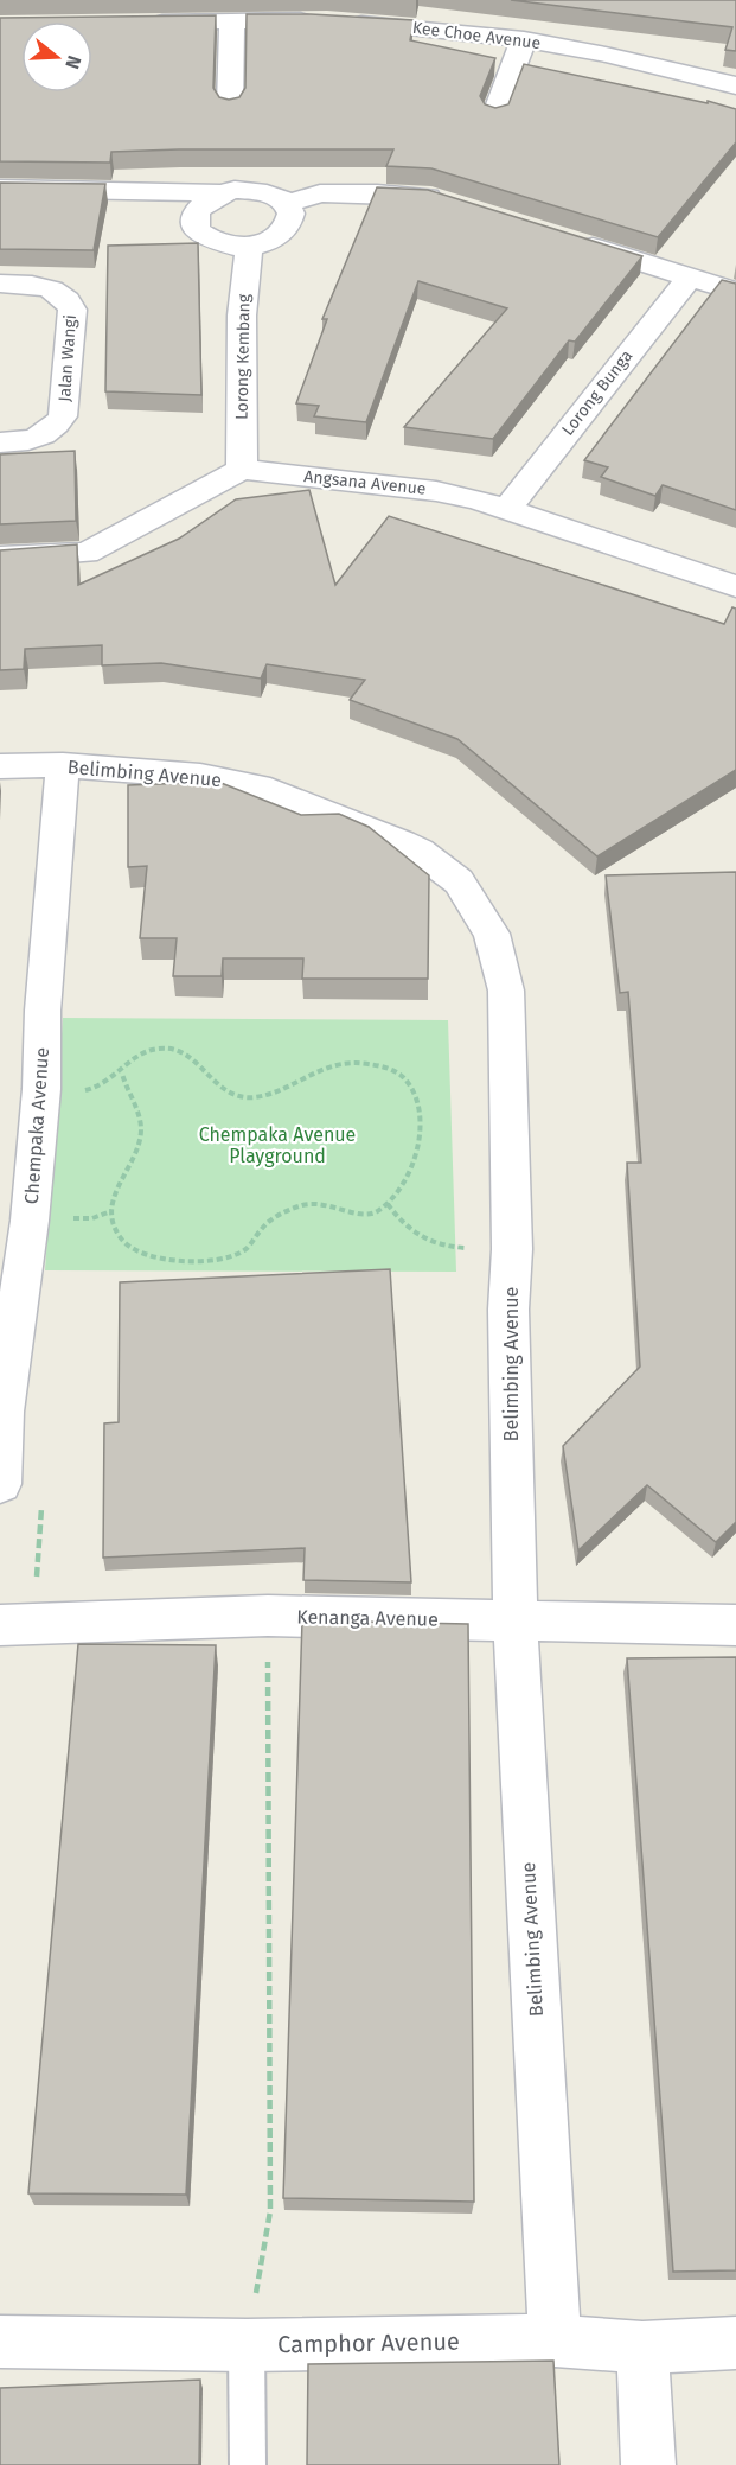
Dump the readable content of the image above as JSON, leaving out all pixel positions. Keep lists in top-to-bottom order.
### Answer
{
  "streets": {
    "street": [
      "Kee Choe Avenue",
      "Lorong Kembang",
      "Jalan Wangi",
      "Lorong Bunga",
      "Angsana Avenue",
      "Belimbing Avenue",
      "Chempaka Avenue",
      "Kenanga Avenue",
      "Camphor Avenue"
    ]
  },
  "crossings": [
    ["Lorong Kembang", "Angsana Avenue"],
    ["Lorong Bunga", "Angsana Avenue"],
    ["Belimbing Avenue", "Chempaka Avenue"],
    ["Belimbing Avenue", "Kenanga Avenue"],
    ["Belimbing Avenue", "Camphor Avenue"]
  ],
  "parks": ["Chempaka Avenue Playground"],
  "north": "right"
}
